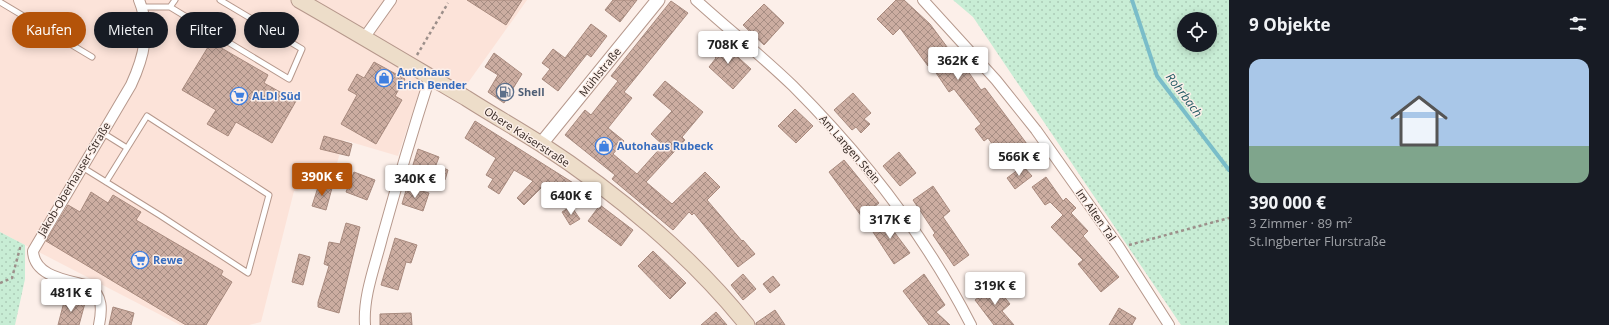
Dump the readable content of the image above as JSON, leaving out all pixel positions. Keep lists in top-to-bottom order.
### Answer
{
  "streets": {
    "main road": ["Obere Kaiserstraße"],
    "street": [
      "Mühlstraße",
      "Am Langen Stein",
      "Jakob-Oberhauser-Straße",
      "Im Alten Tal"
    ]
  },
  "crossings": [
    ["Mühlstraße", "Obere Kaiserstraße"]
  ],
  "water": ["Rohrbach"],
  "places": {
    "shop": ["Autohaus Erich Bender", "Autohaus Rubeck"],
    "fuel station": ["Shell"],
    "supermarket": ["ALDI Süd", "Rewe"]
  },
  "page": {
    "heading": "9 Objekte",
    "chip": [
      "Kaufen",
      "Mieten",
      "Filter",
      "Neu"
    ],
    "price": [
      "708K €",
      "362K €",
      "566K €",
      "390K €",
      "340K €",
      "640K €",
      "317K €",
      "319K €",
      "481K €"
    ],
    "list": [
      {
        "name": "390 000 €",
        "note": "3 Zimmer · 89 m² · St.Ingberter Flurstraße"
      }
    ]
  }
}
